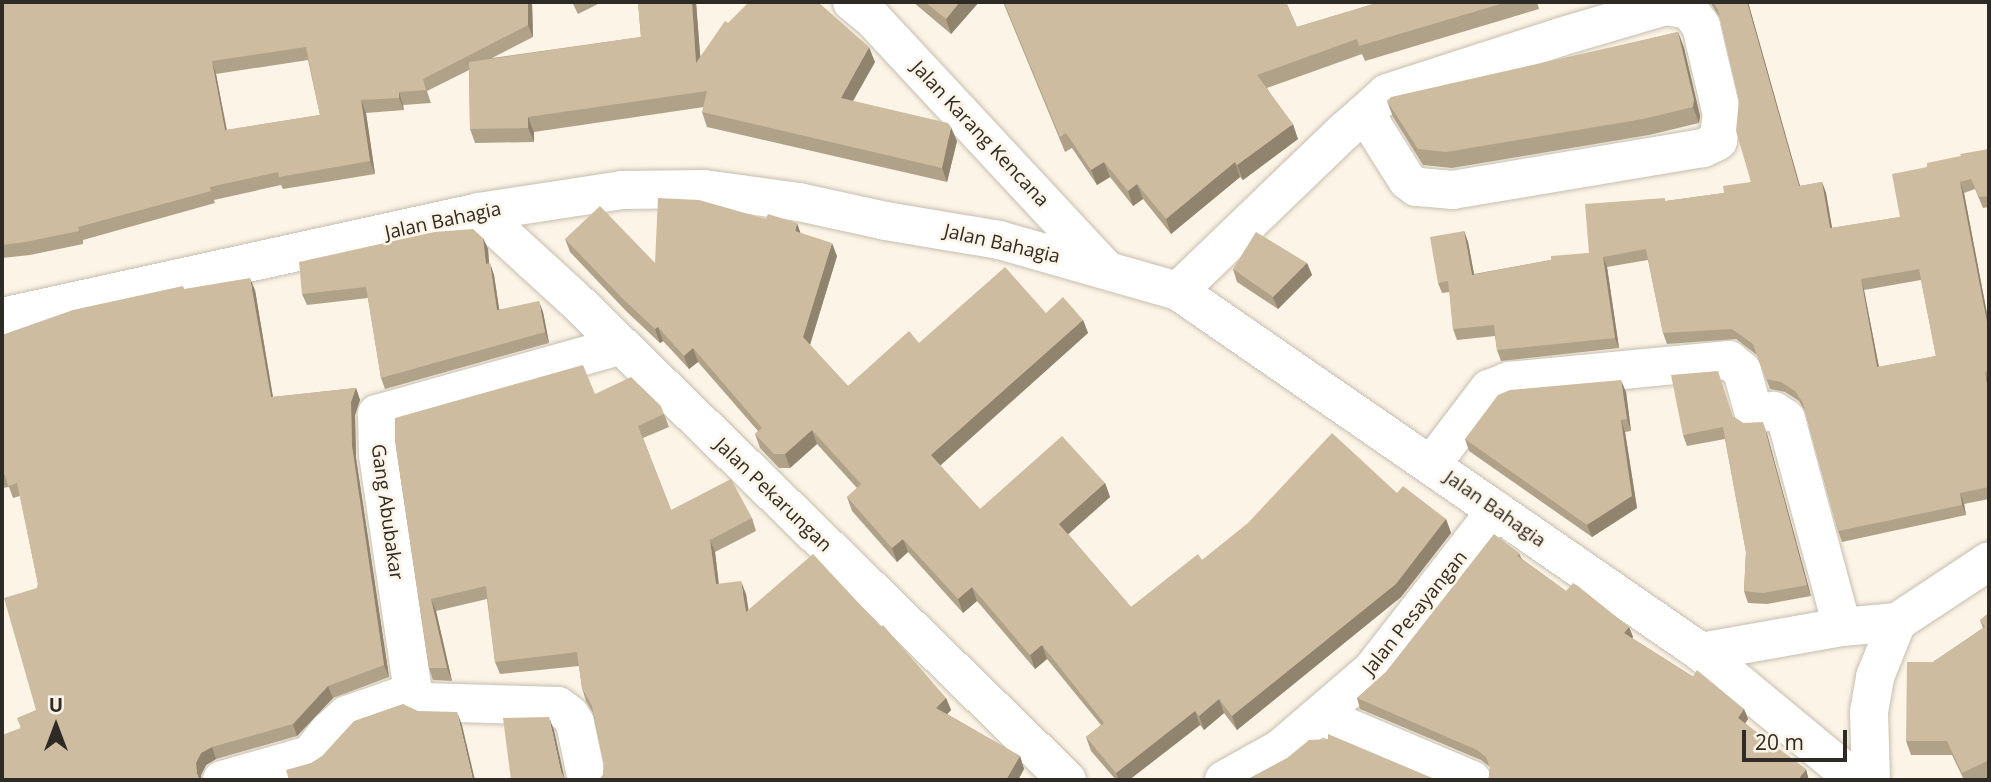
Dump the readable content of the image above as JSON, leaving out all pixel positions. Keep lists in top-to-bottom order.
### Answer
{
  "streets": {
    "street": [
      "Jalan Karang Kencana",
      "Jalan Bahagia",
      "Jalan Pekarungan",
      "Gang Abubakar",
      "Jalan Pesayangan"
    ]
  },
  "crossings": [
    ["Jalan Karang Kencana", "Jalan Bahagia"],
    ["Jalan Bahagia", "Jalan Pekarungan"],
    ["Jalan Bahagia", "Jalan Pesayangan"],
    ["Jalan Pekarungan", "Gang Abubakar"]
  ],
  "scale_bar": "20 m",
  "north": "top"
}
